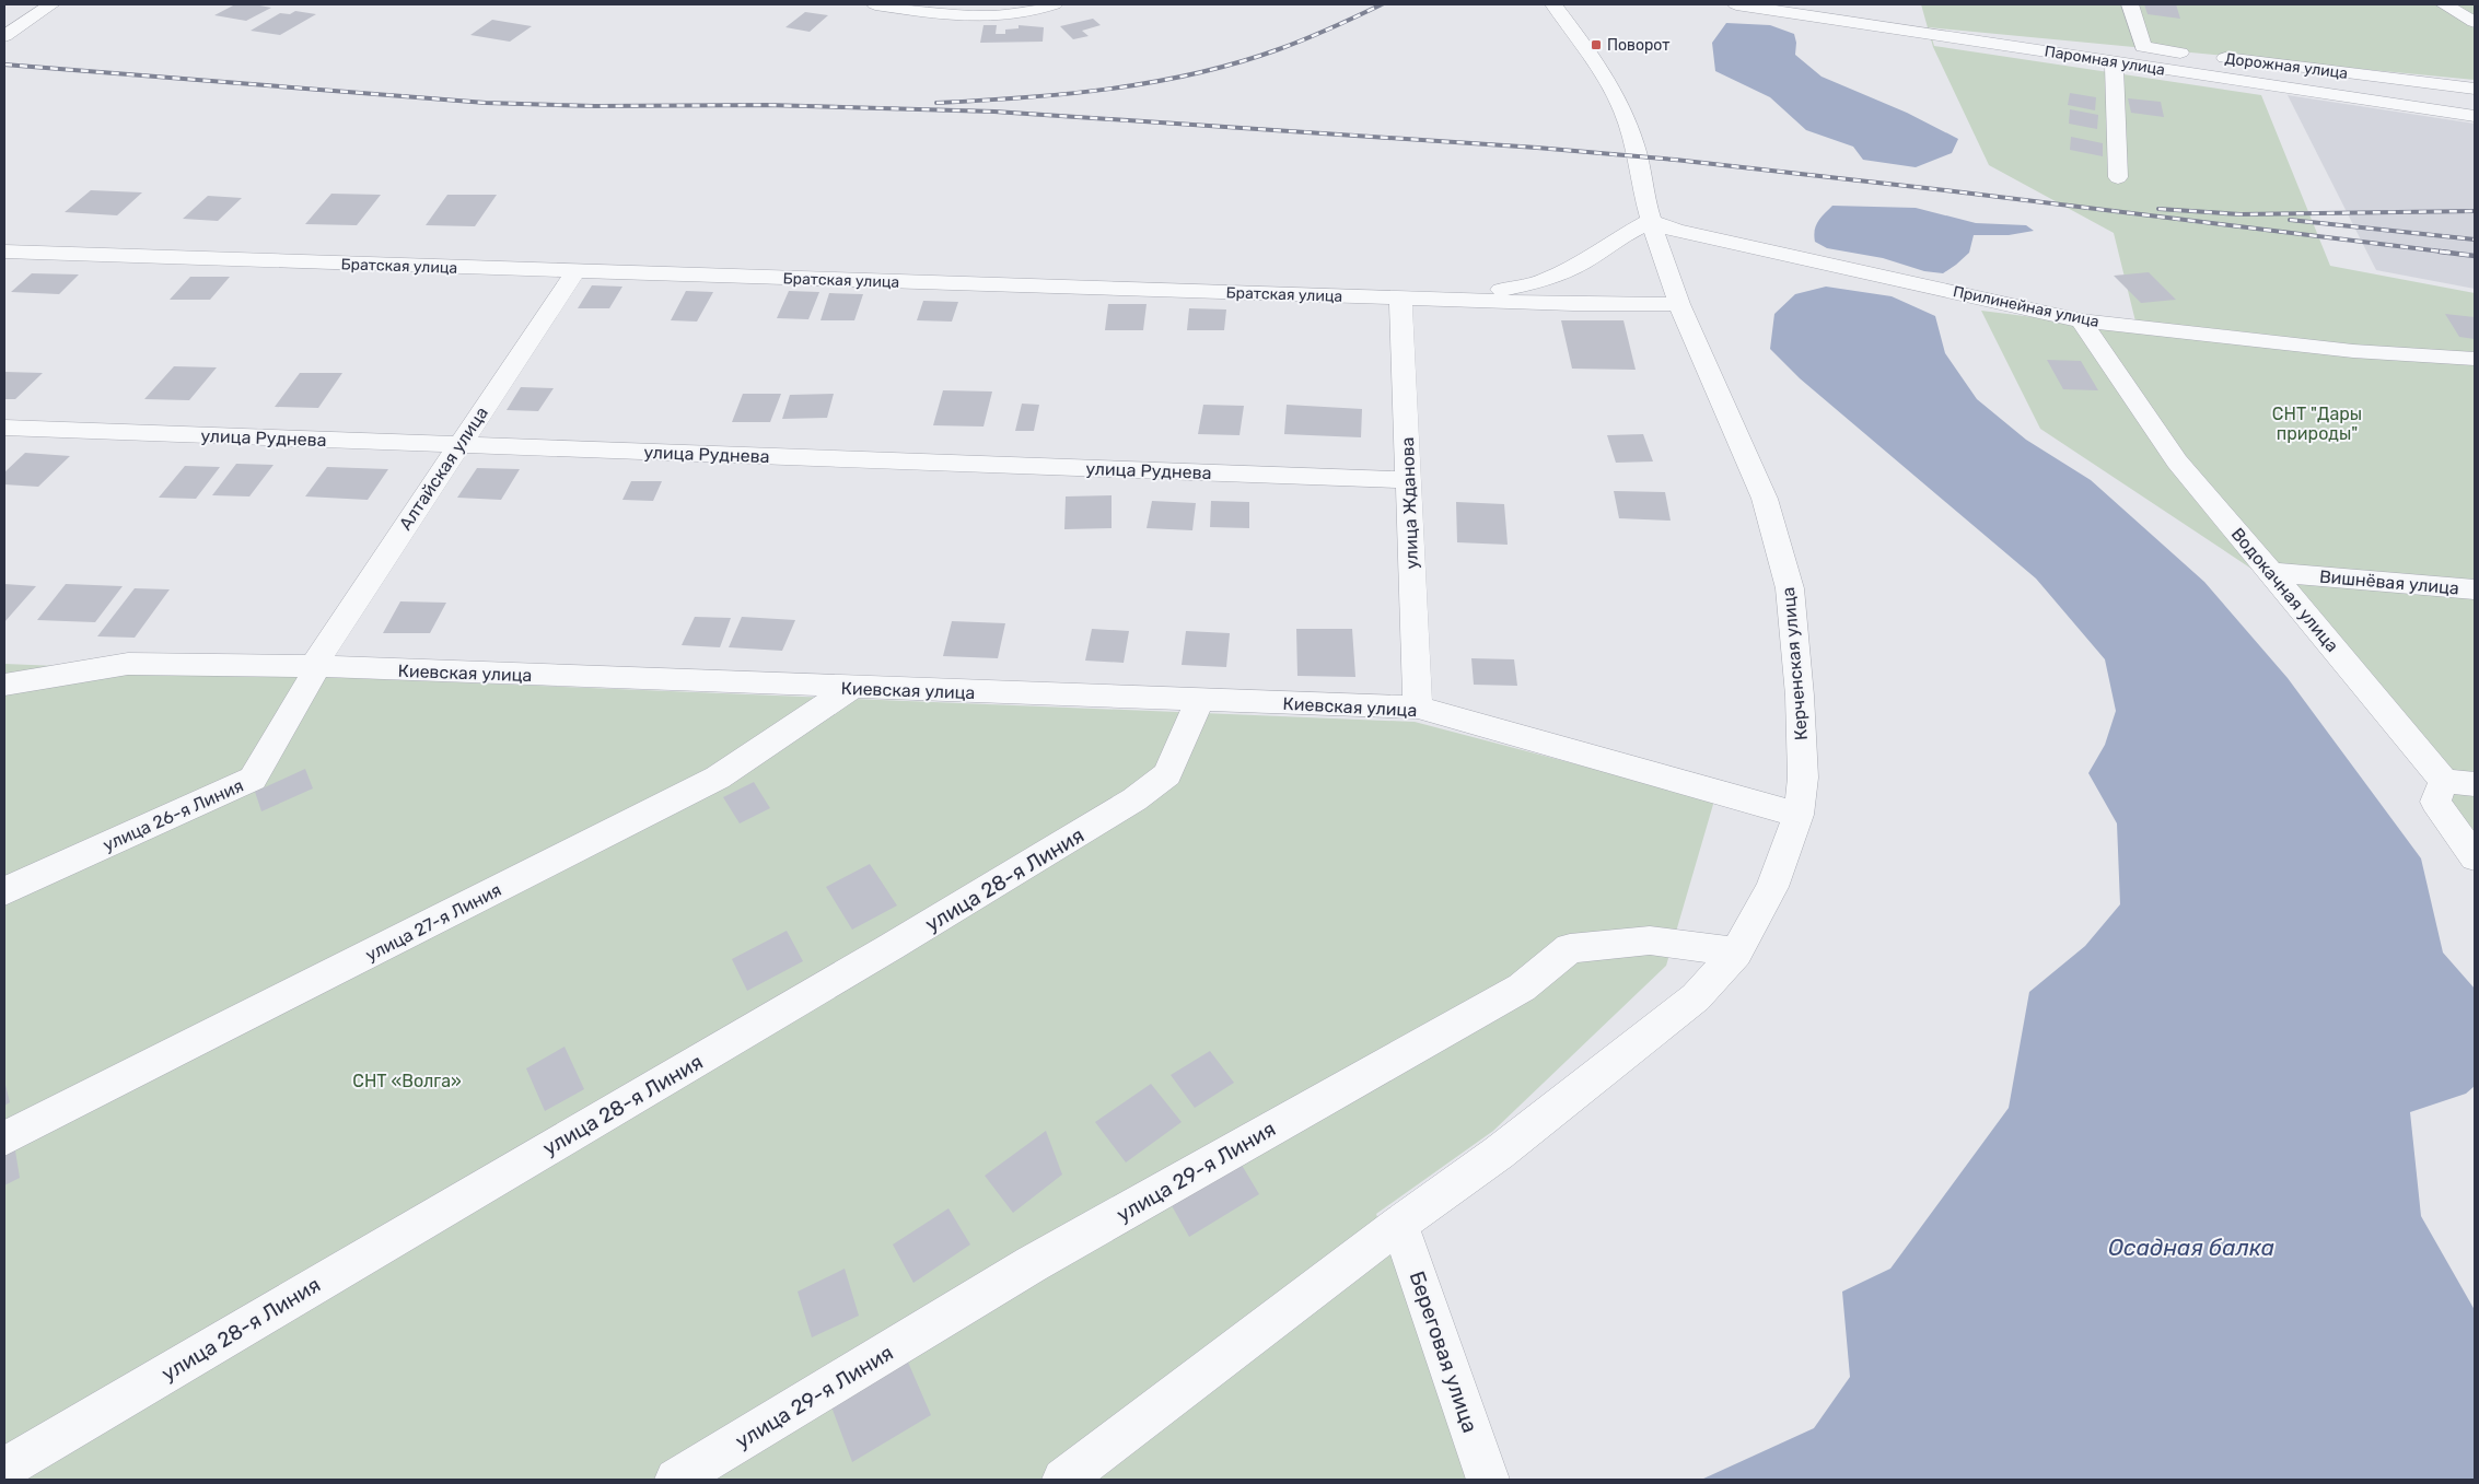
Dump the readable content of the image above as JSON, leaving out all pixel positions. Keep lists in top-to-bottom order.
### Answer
{
  "streets": {
    "street": [
      "Паромная улица",
      "Дорожная улица",
      "Братская улица",
      "Прилинейная улица",
      "улица Руднева",
      "Алтайская улица",
      "улица Жданова",
      "Вишнёвая улица",
      "Водокачная улица",
      "Керченская улица",
      "Киевская улица",
      "улица 26-я Линия",
      "улица 28-я Линия",
      "улица 27-я Линия",
      "улица 29-я Линия",
      "Береговая улица"
    ]
  },
  "crossings": [
    ["Братская улица", "Алтайская улица"],
    ["Братская улица", "улица Жданова"],
    ["Братская улица", "Керченская улица"],
    ["Прилинейная улица", "Водокачная улица"],
    ["Прилинейная улица", "Керченская улица"],
    ["улица Руднева", "Алтайская улица"],
    ["улица Руднева", "улица Жданова"],
    ["Алтайская улица", "Киевская улица"],
    ["Алтайская улица", "улица 26-я Линия"],
    ["улица Жданова", "Киевская улица"],
    ["Вишнёвая улица", "Водокачная улица"],
    ["Керченская улица", "Киевская улица"],
    ["Керченская улица", "улица 29-я Линия"],
    ["Керченская улица", "Береговая улица"],
    ["Киевская улица", "улица 26-я Линия"],
    ["Киевская улица", "улица 28-я Линия"],
    ["Киевская улица", "улица 27-я Линия"]
  ],
  "water": ["Осадная балка"],
  "parks": ["СНТ \"Дары природы\"", "СНТ «Волга»"],
  "places": {
    "transit": ["Поворот"]
  }
}
